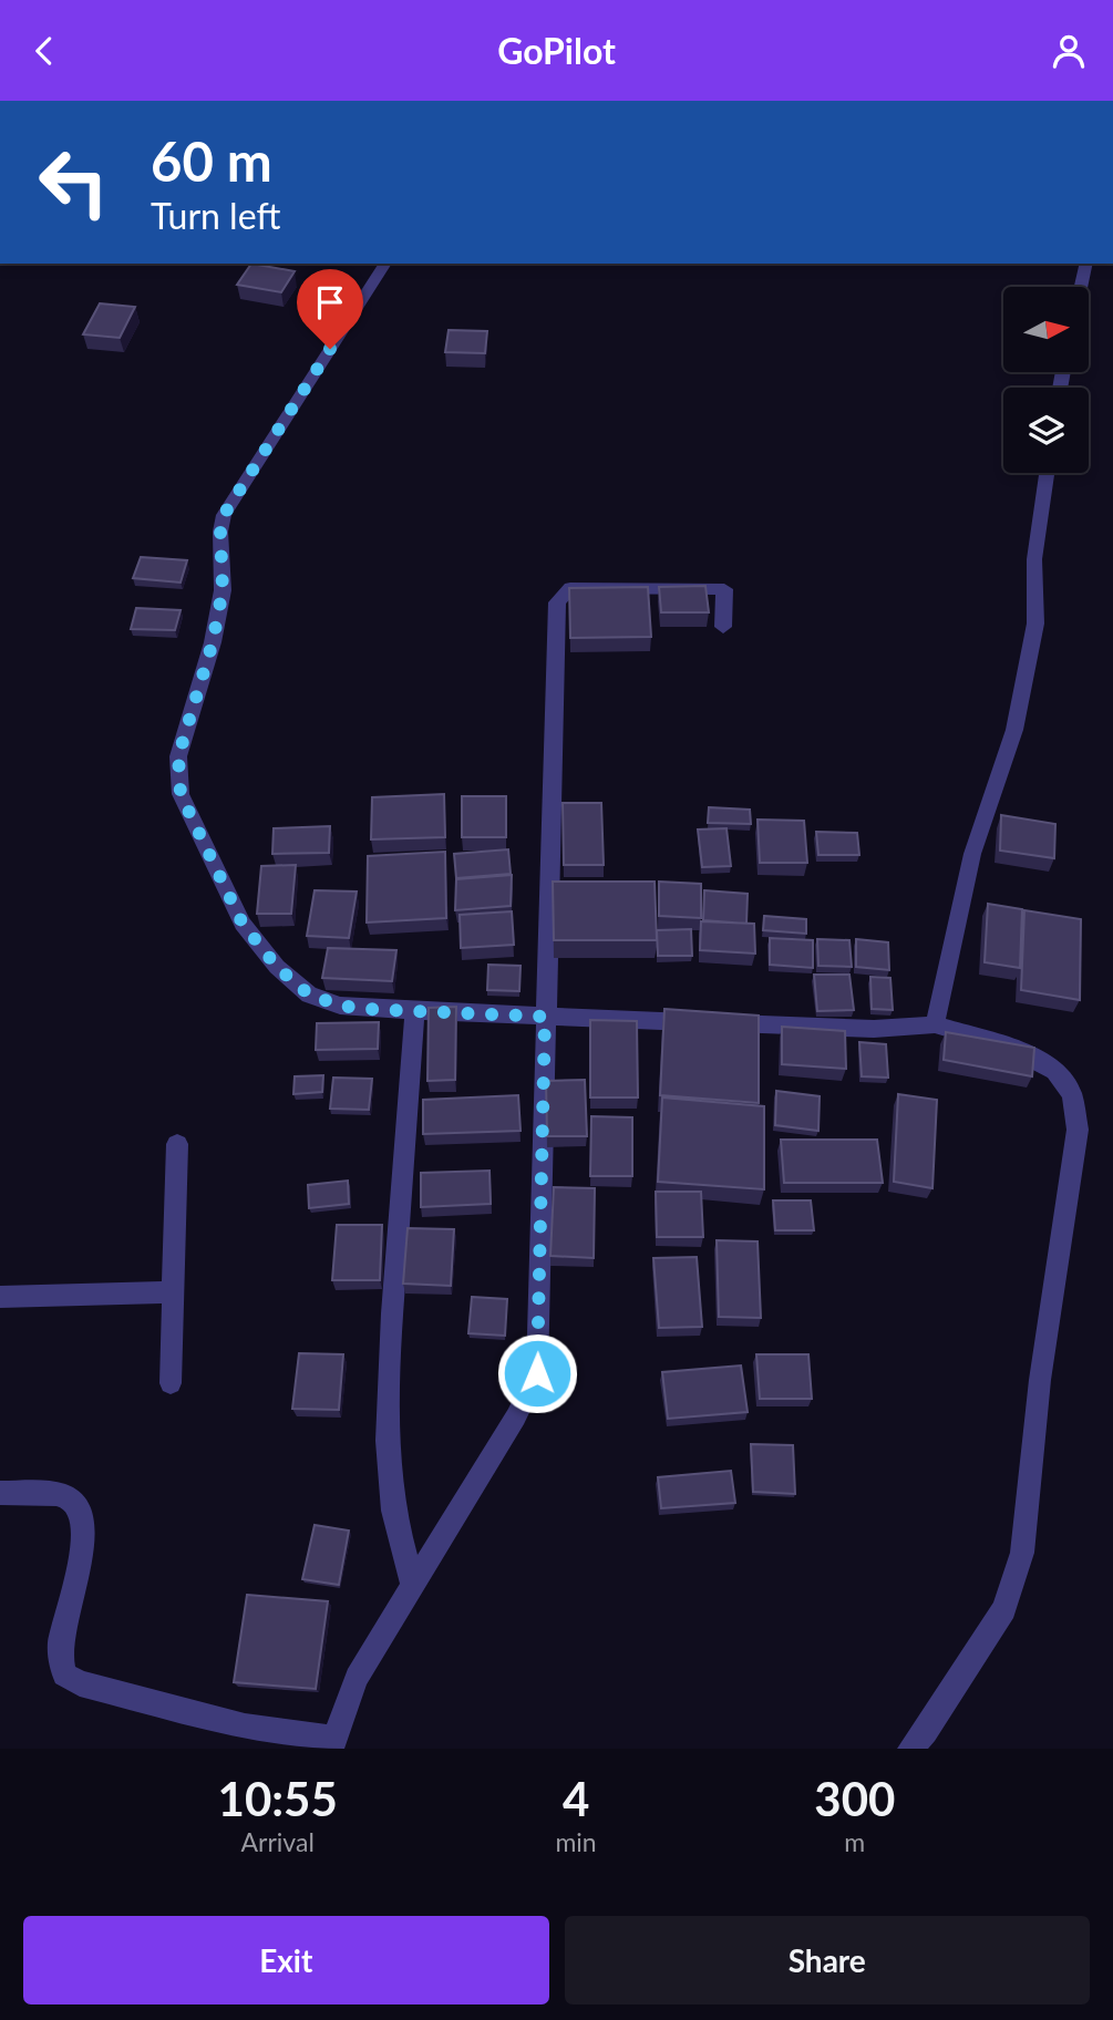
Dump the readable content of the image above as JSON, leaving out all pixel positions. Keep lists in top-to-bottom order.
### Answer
{
  "north": "right",
  "page": {
    "header": "GoPilot",
    "turn": ["60 m", "Turn left"],
    "eta": [
      "10:55",
      "Arrival",
      "4",
      "min",
      "300",
      "m"
    ],
    "buttons": ["Exit", "Share"]
  }
}
